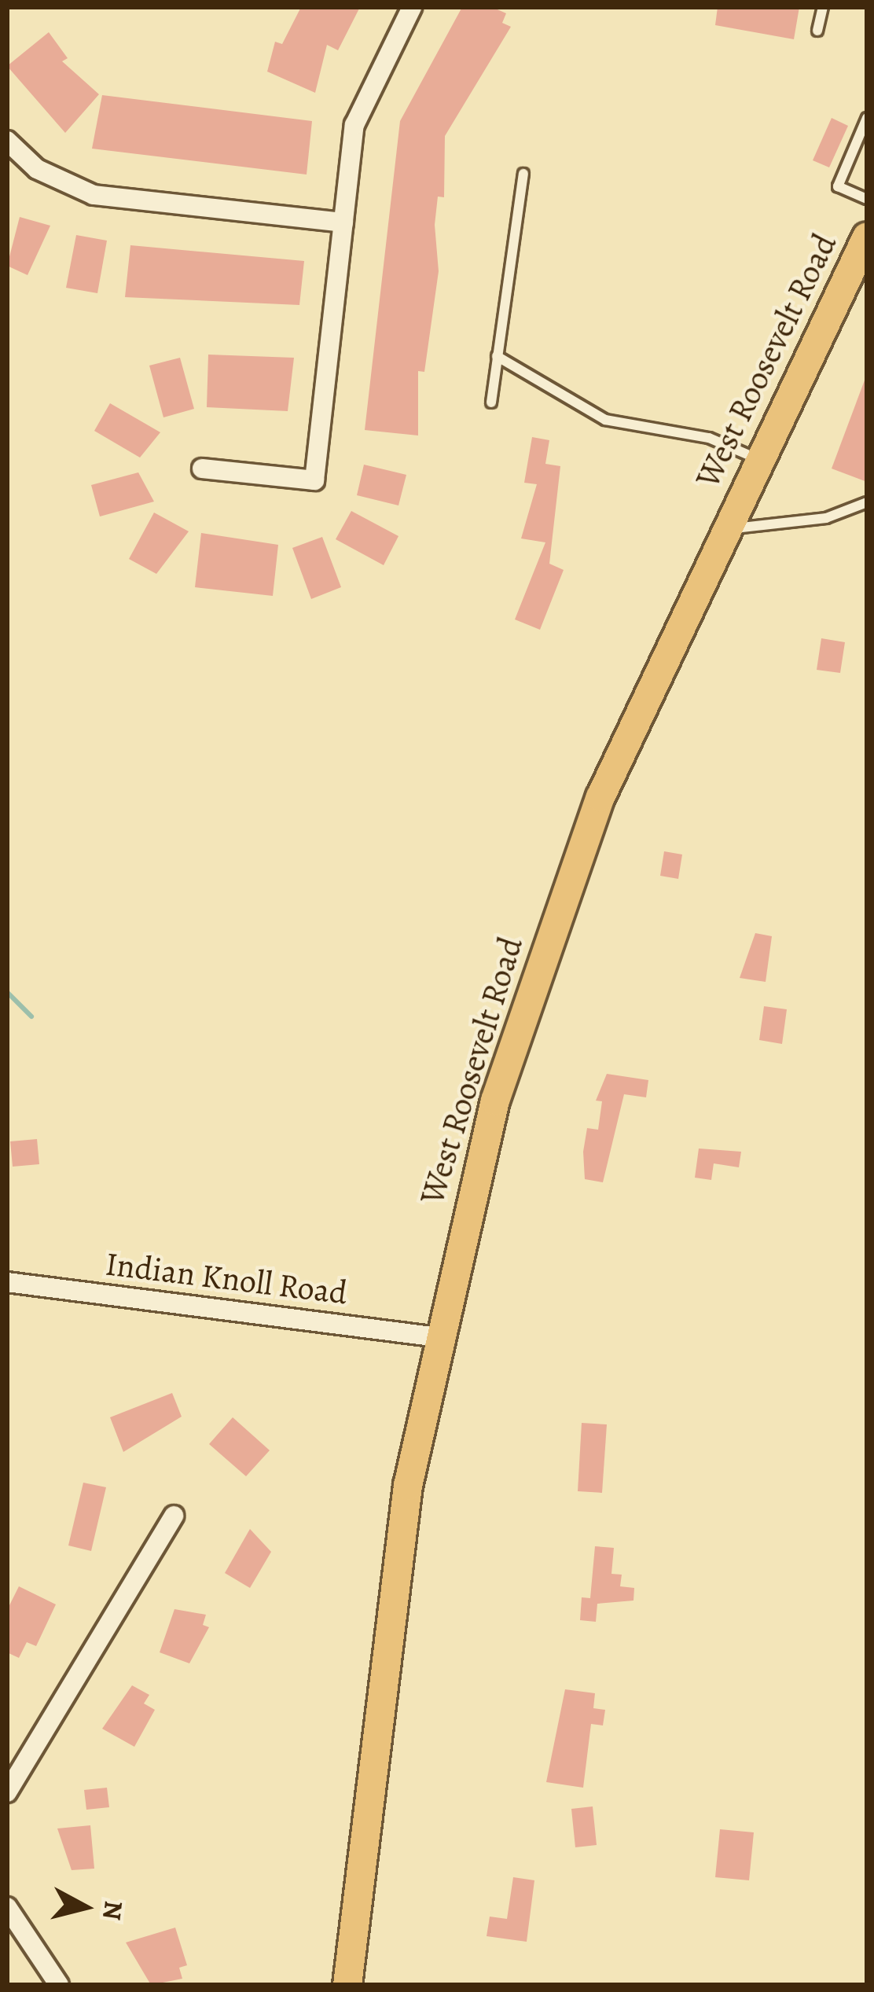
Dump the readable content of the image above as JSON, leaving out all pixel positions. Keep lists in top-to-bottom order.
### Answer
{
  "streets": {
    "main road": ["West Roosevelt Road"],
    "street": ["Indian Knoll Road"]
  },
  "crossings": [
    ["West Roosevelt Road", "Indian Knoll Road"]
  ],
  "north": "right"
}
